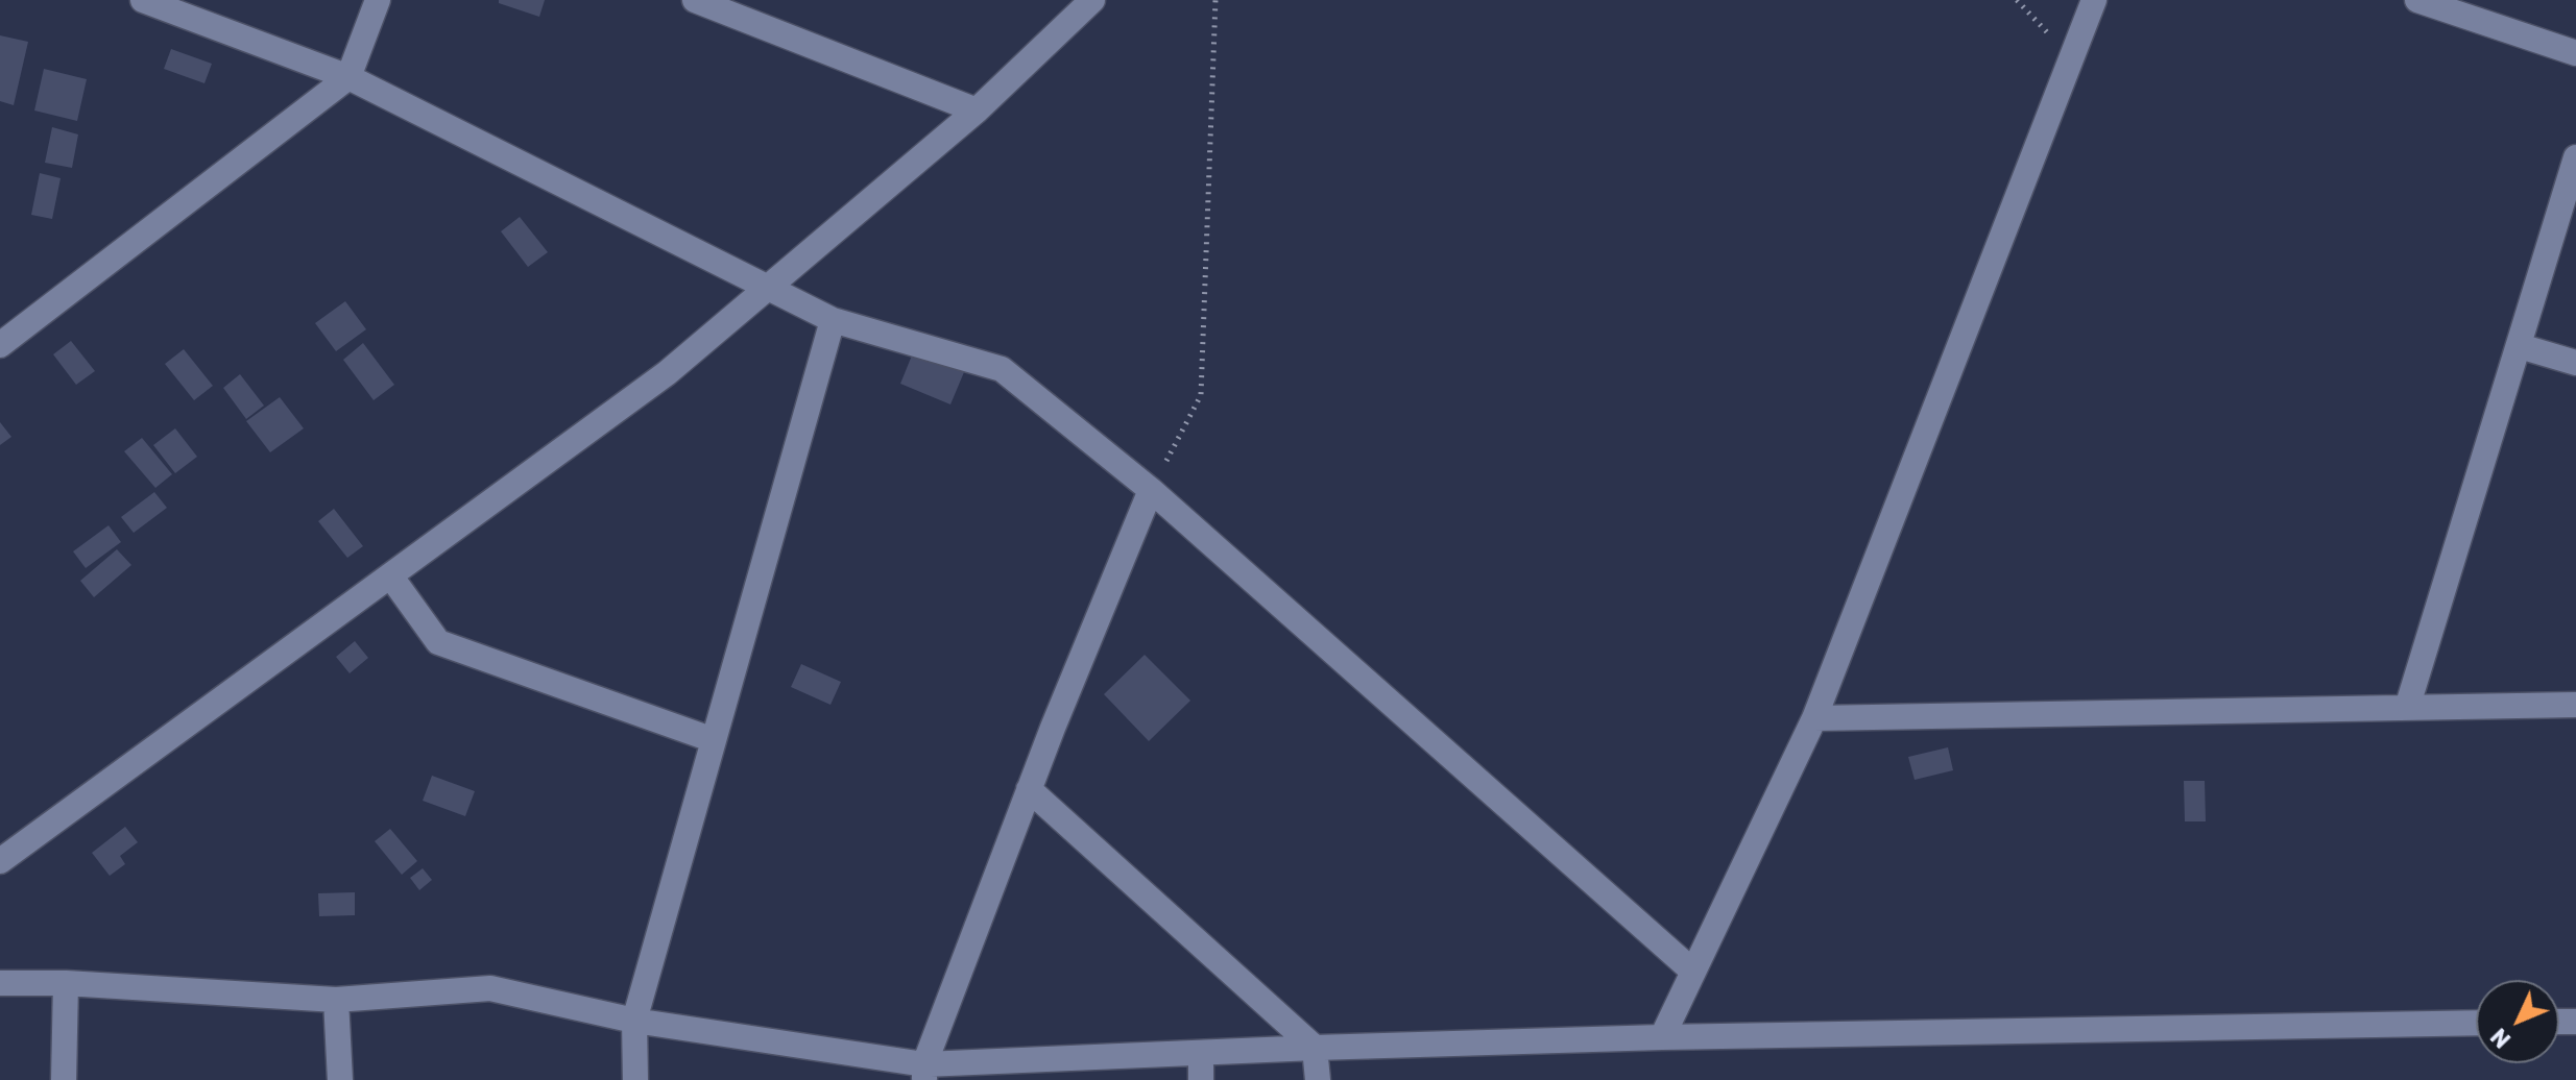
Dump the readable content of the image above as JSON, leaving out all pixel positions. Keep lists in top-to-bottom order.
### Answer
{
  "north": "bottom left"
}
